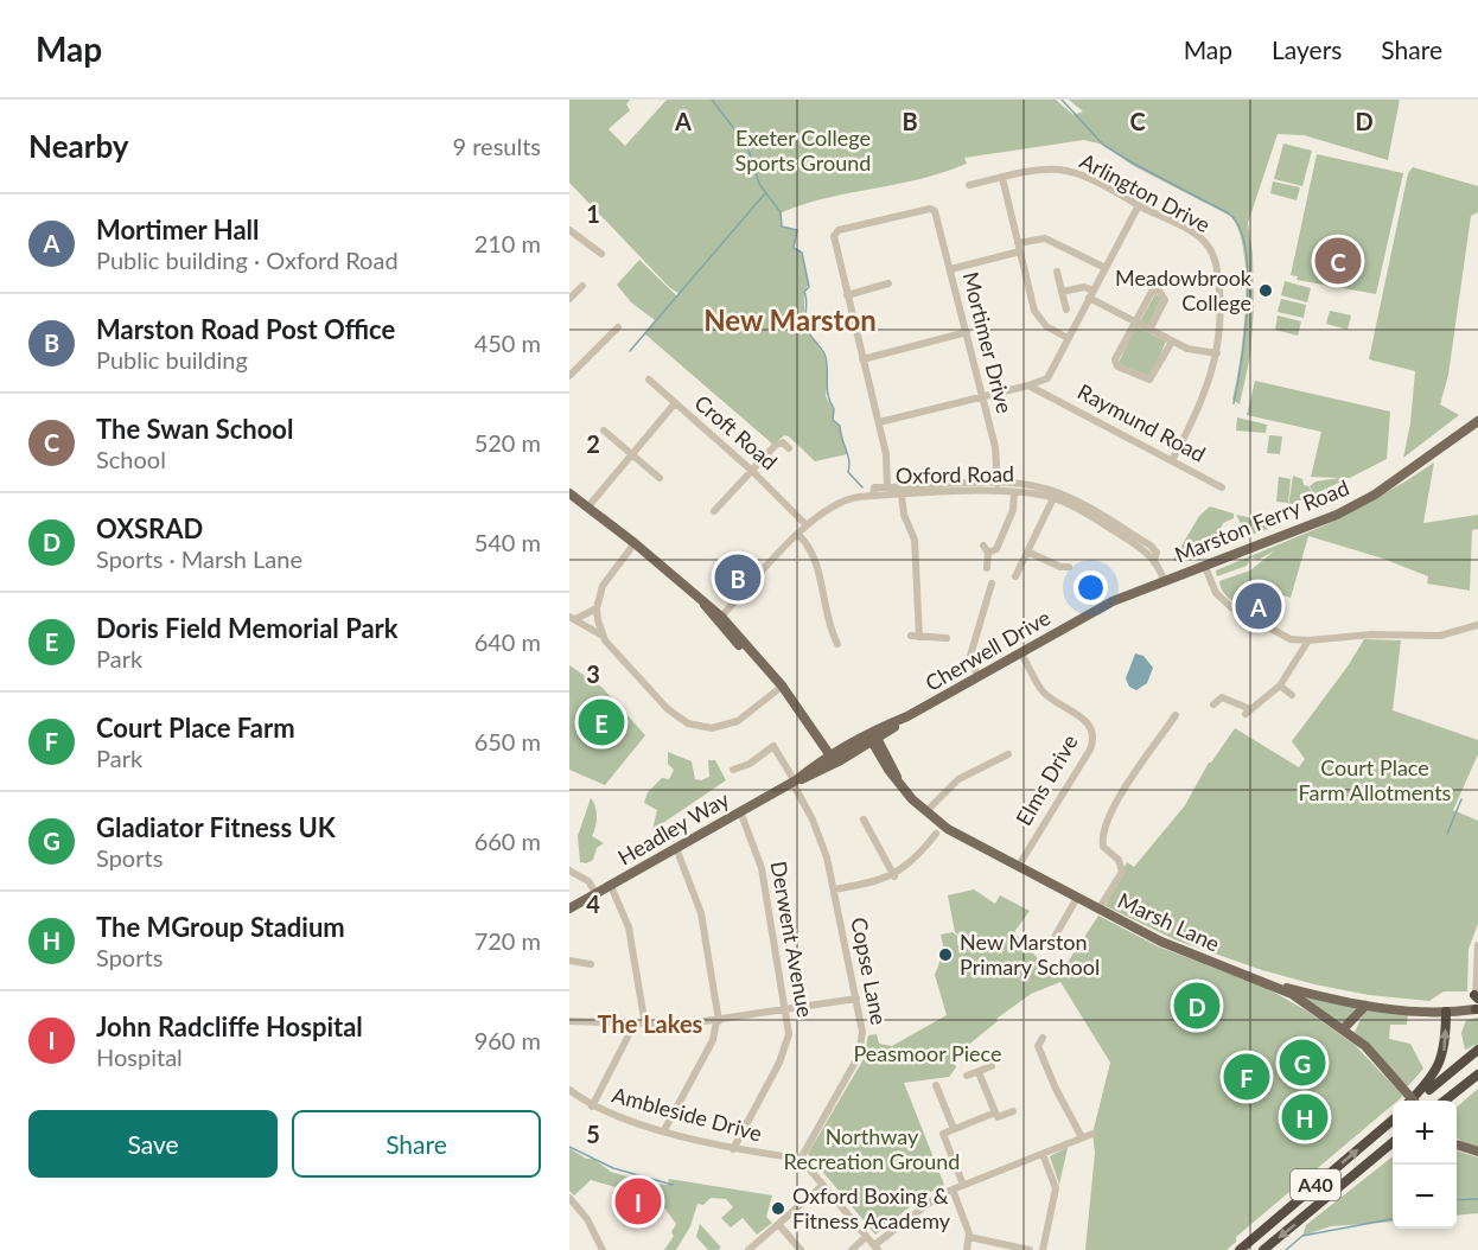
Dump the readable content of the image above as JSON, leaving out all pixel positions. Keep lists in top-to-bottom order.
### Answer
{
  "streets": {
    "highway": ["A40"],
    "main road": [
      "Marston Ferry Road",
      "Cherwell Drive",
      "Headley Way",
      "Marsh Lane"
    ],
    "street": [
      "Arlington Drive",
      "Mortimer Drive",
      "Raymund Road",
      "Croft Road",
      "Oxford Road",
      "Elms Drive",
      "Derwent Avenue",
      "Copse Lane",
      "Ambleside Drive"
    ]
  },
  "crossings": [
    ["Arlington Drive", "Raymund Road"],
    ["Mortimer Drive", "Oxford Road"],
    ["Oxford Road", "Marston Ferry Road"],
    ["Oxford Road", "Cherwell Drive"],
    ["Marston Ferry Road", "Cherwell Drive"],
    ["Cherwell Drive", "Elms Drive"],
    ["Cherwell Drive", "Headley Way"],
    ["Cherwell Drive", "Marsh Lane"],
    ["Elms Drive", "Marsh Lane"],
    ["Headley Way", "Derwent Avenue"],
    ["Headley Way", "Copse Lane"],
    ["Derwent Avenue", "Ambleside Drive"],
    ["Copse Lane", "Ambleside Drive"]
  ],
  "districts": ["New Marston", "The Lakes"],
  "parks": [
    "Exeter College Sports Ground",
    "Court Place Farm Allotments",
    "Peasmoor Piece",
    "Northway Recreation Ground"
  ],
  "places": ["Meadowbrook College", "New Marston Primary School", "Oxford Boxing & Fitness Academy"],
  "page": {
    "header": "Map",
    "nav": ["Map", "Layers", "Share"],
    "heading": ["Nearby", "9 results"],
    "list": [
      {
        "mark": "A",
        "name": "Mortimer Hall",
        "note": "Public building · Oxford Road",
        "value": "210 m"
      },
      {
        "mark": "B",
        "name": "Marston Road Post Office",
        "note": "Public building",
        "value": "450 m"
      },
      {
        "mark": "C",
        "name": "The Swan School",
        "note": "School",
        "value": "520 m"
      },
      {
        "mark": "D",
        "name": "OXSRAD",
        "note": "Sports · Marsh Lane",
        "value": "540 m"
      },
      {
        "mark": "E",
        "name": "Doris Field Memorial Park",
        "note": "Park",
        "value": "640 m"
      },
      {
        "mark": "F",
        "name": "Court Place Farm",
        "note": "Park",
        "value": "650 m"
      },
      {
        "mark": "G",
        "name": "Gladiator Fitness UK",
        "note": "Sports",
        "value": "660 m"
      },
      {
        "mark": "H",
        "name": "The MGroup Stadium",
        "note": "Sports",
        "value": "720 m"
      },
      {
        "mark": "I",
        "name": "John Radcliffe Hospital",
        "note": "Hospital",
        "value": "960 m"
      }
    ],
    "pins": [
      "C",
      "B",
      "A",
      "E",
      "D",
      "G",
      "F",
      "H",
      "I"
    ],
    "buttons": ["Save", "Share"],
    "map_buttons": ["+", "−"]
  },
  "grid": {
    "columns": [
      "A",
      "B",
      "C",
      "D"
    ],
    "rows": [
      "1",
      "2",
      "3",
      "4",
      "5"
    ]
  }
}
